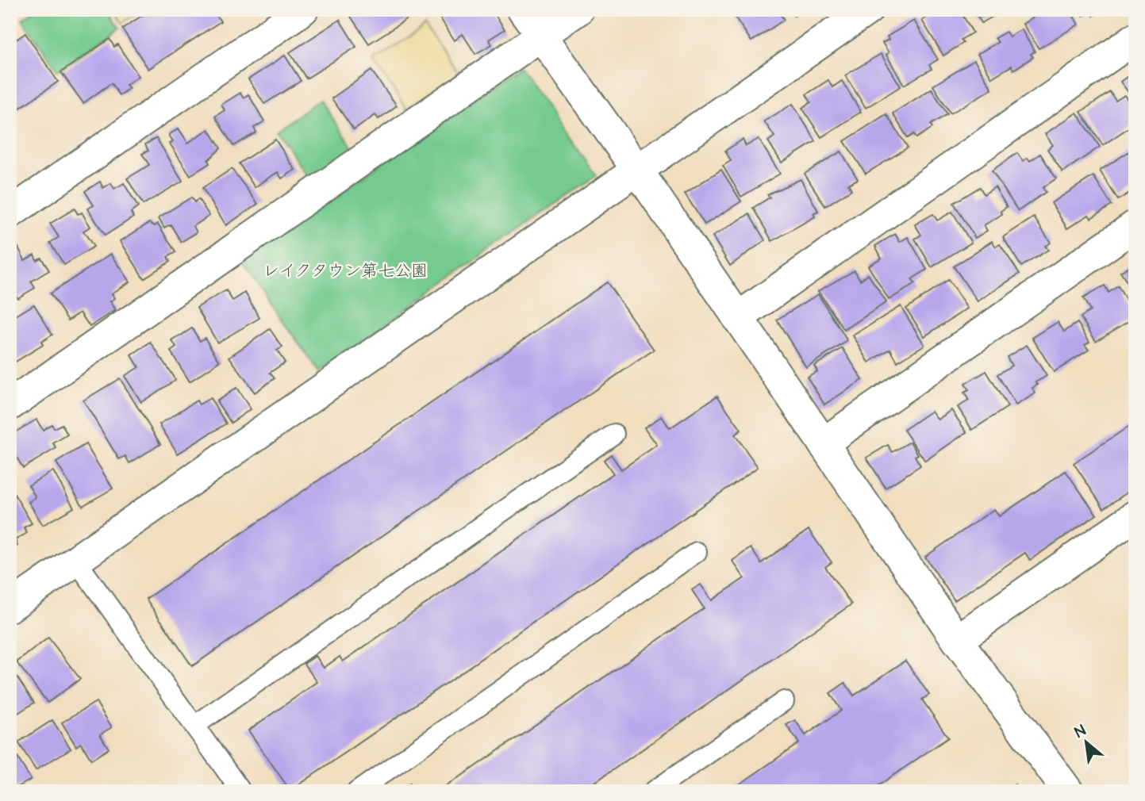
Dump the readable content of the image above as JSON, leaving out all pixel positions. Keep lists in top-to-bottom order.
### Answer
{
  "parks": ["レイクタウン第七公園"],
  "north": "top left"
}
